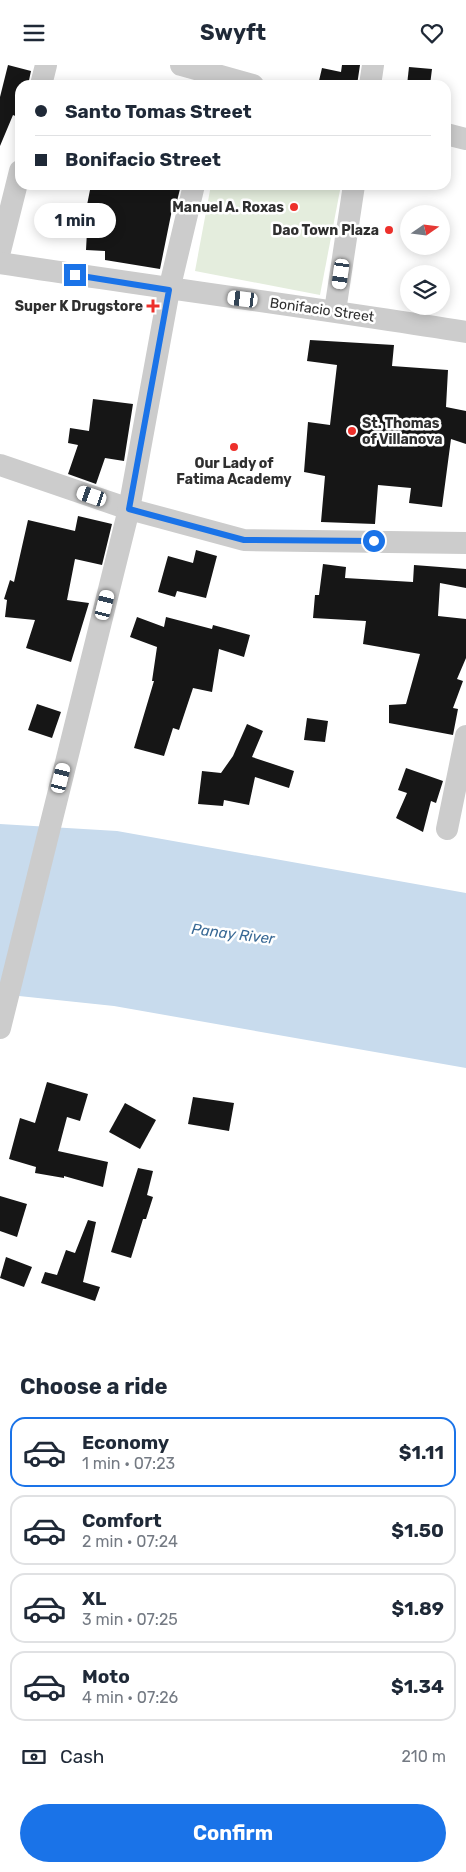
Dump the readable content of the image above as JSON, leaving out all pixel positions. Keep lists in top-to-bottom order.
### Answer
{
  "streets": {
    "street": ["Bonifacio Street"]
  },
  "water": ["Panay River"],
  "places": {
    "other": [
      "Manuel A. Roxas",
      "Dao Town Plaza",
      "St. Thomas of Villanova",
      "Our Lady of Fatima Academy"
    ],
    "health": ["Super K Drugstore"]
  },
  "north": "right",
  "page": {
    "header": "Swyft",
    "banner": ["Santo Tomas Street", "Bonifacio Street"],
    "bubble": "1 min",
    "heading": "Choose a ride",
    "list": [
      {
        "name": "Economy",
        "note": "1 min · 07:23",
        "value": "$1.11"
      },
      {
        "name": "Comfort",
        "note": "2 min · 07:24",
        "value": "$1.50"
      },
      {
        "name": "XL",
        "note": "3 min · 07:25",
        "value": "$1.89"
      },
      {
        "name": "Moto",
        "note": "4 min · 07:26",
        "value": "$1.34"
      }
    ],
    "pay": ["Cash", "210 m"],
    "buttons": "Confirm"
  }
}
